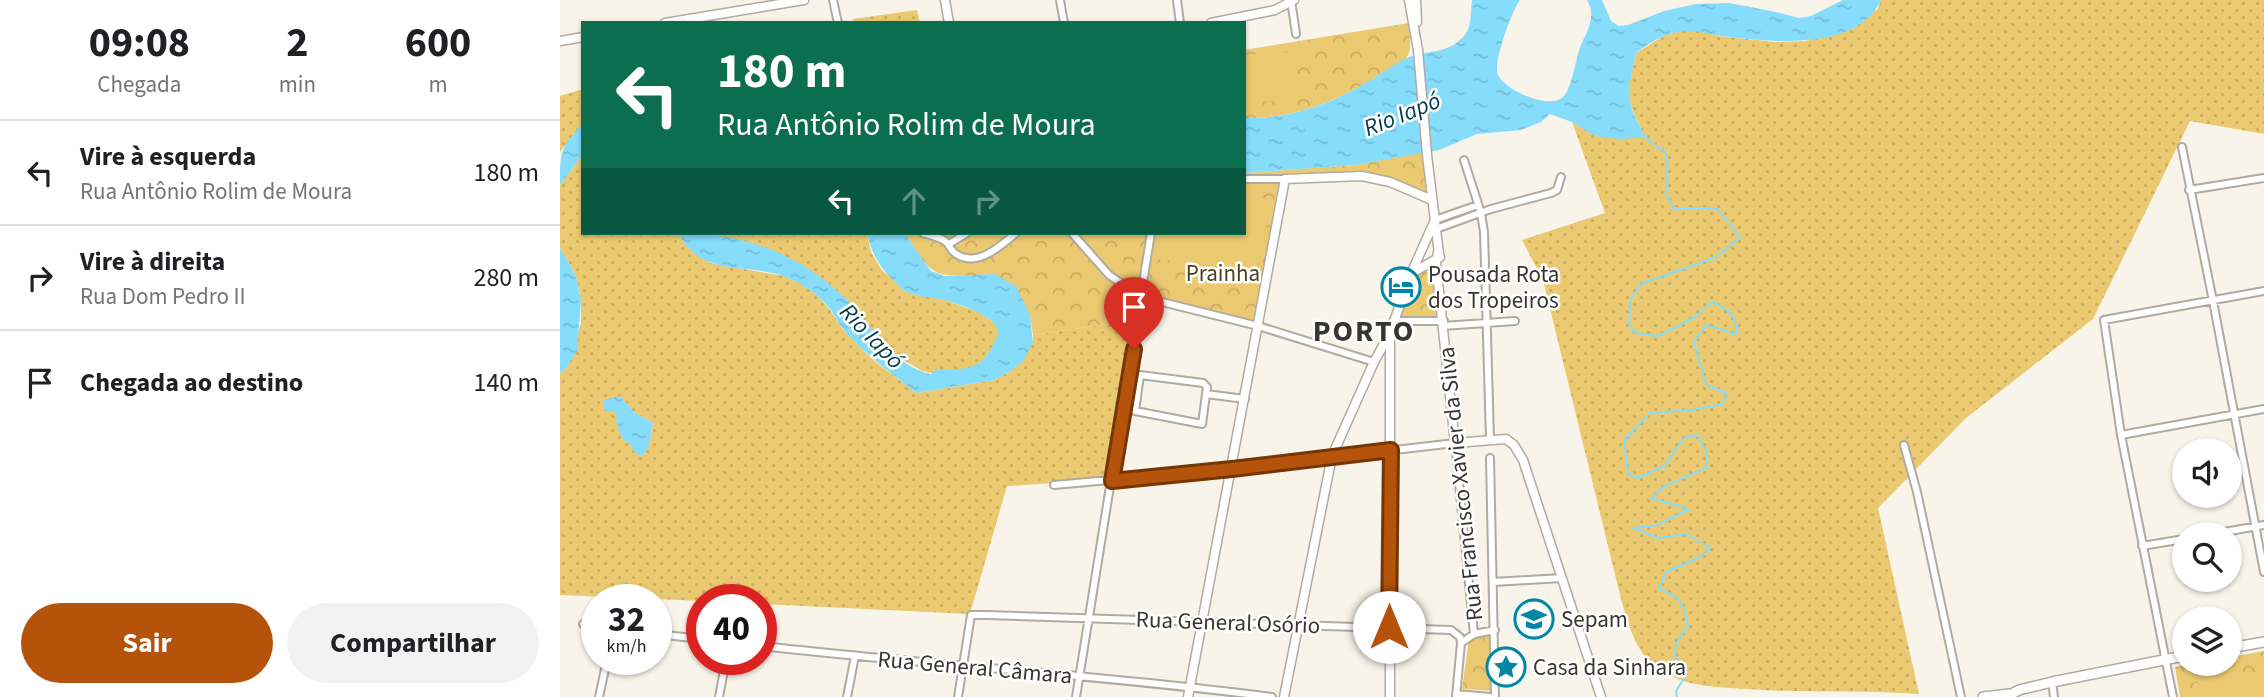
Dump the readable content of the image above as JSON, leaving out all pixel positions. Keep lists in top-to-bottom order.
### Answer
{
  "streets": {
    "street": ["Rua Francisco Xavier da Silva", "Rua General Osório", "Rua General Câmara"]
  },
  "crossings": [
    ["Rua General Osório", "Rua General Câmara"]
  ],
  "districts": ["PORTO"],
  "water": ["Rio Iapó"],
  "parks": ["Prainha"],
  "places": {
    "hotel": ["Pousada Rota dos Tropeiros"],
    "school or university": ["Sepam"],
    "place": ["Casa da Sinhara"]
  },
  "page": {
    "eta": [
      "09:08",
      "Chegada",
      "2",
      "min",
      "600",
      "m"
    ],
    "turn": ["180 m", "Rua Antônio Rolim de Moura"],
    "list": [
      {
        "name": "Vire à esquerda",
        "note": "Rua Antônio Rolim de Moura",
        "value": "180 m"
      },
      {
        "name": "Vire à direita",
        "note": "Rua Dom Pedro II",
        "value": "280 m"
      },
      {
        "name": "Chegada ao destino",
        "value": "140 m"
      }
    ],
    "speed": "32 km/h",
    "limit": "40",
    "buttons": ["Sair", "Compartilhar"]
  }
}
